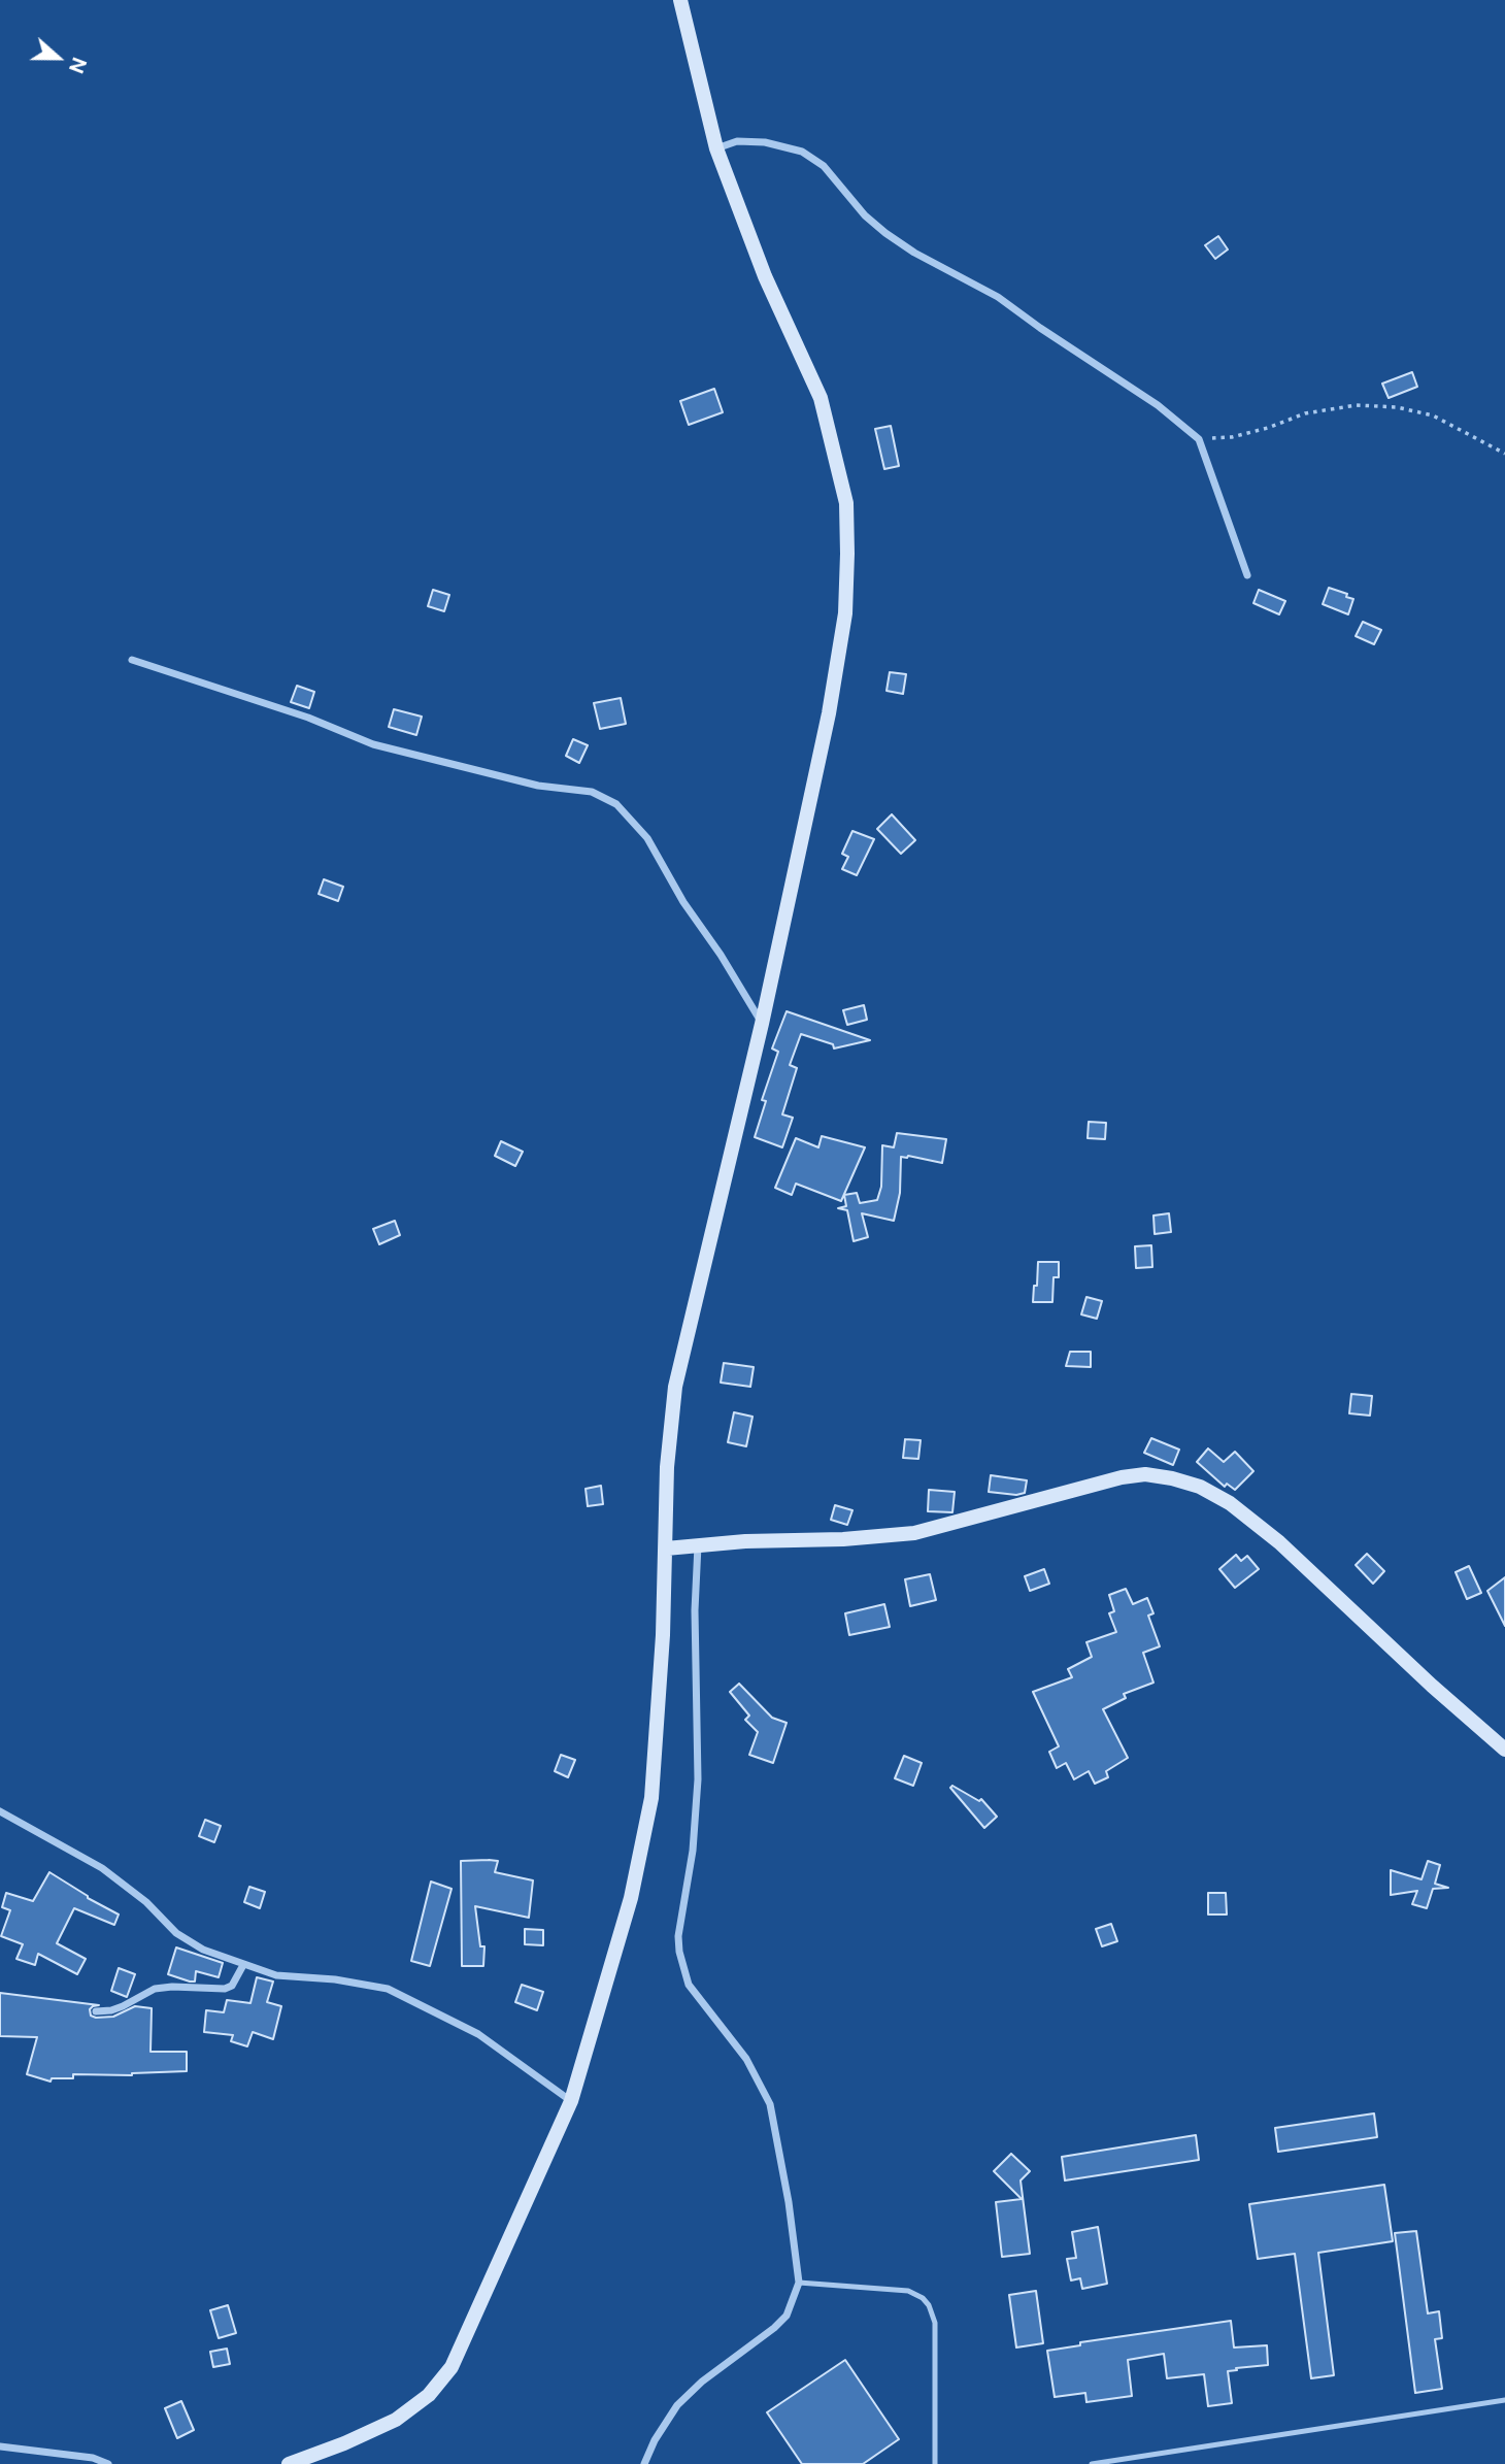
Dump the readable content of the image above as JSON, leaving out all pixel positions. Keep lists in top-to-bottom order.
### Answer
{
  "north": "right"
}
